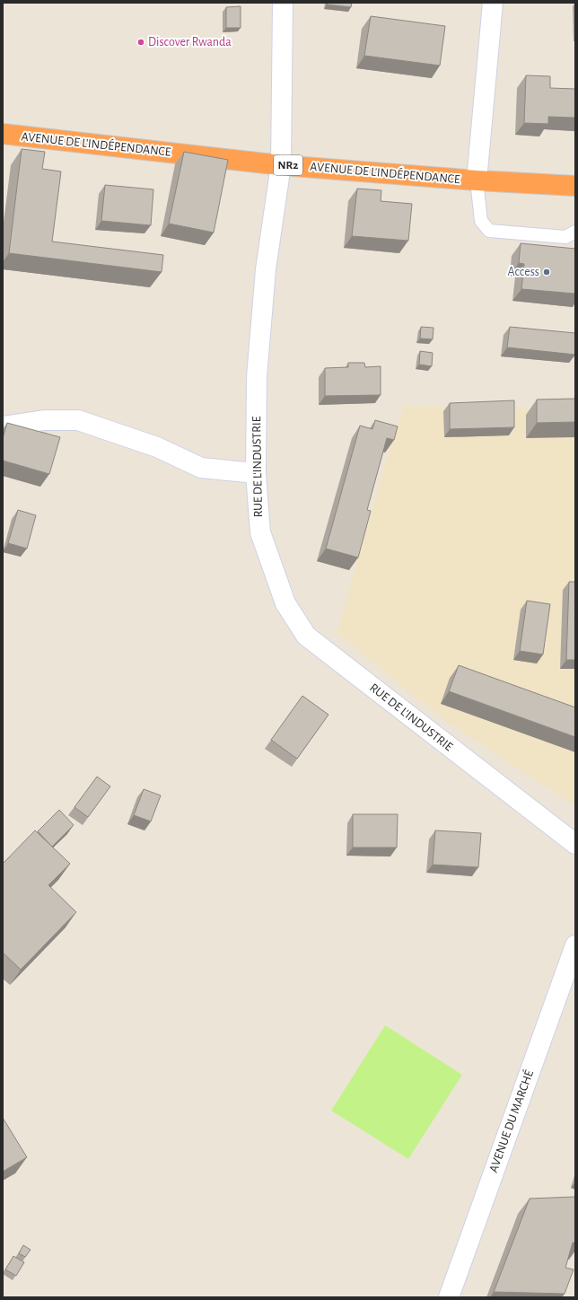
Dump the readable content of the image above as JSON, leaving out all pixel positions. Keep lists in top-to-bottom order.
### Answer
{
  "streets": {
    "highway": ["AVENUE DE L'INDÉPENDANCE", "NR2"],
    "street": ["RUE DE L'INDUSTRIE", "AVENUE DU MARCHÉ"]
  },
  "crossings": [
    ["AVENUE DE L'INDÉPENDANCE", "RUE DE L'INDUSTRIE"]
  ],
  "places": ["Discover Rwanda", "Access"]
}
